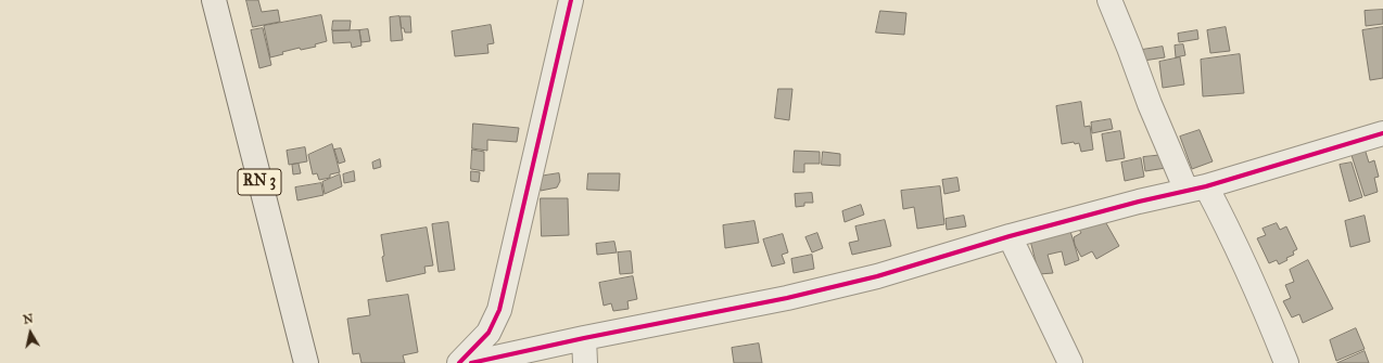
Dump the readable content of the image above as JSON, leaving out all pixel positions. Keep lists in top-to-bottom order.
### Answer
{
  "streets": {
    "highway": ["RN 3"]
  },
  "north": "top"
}
